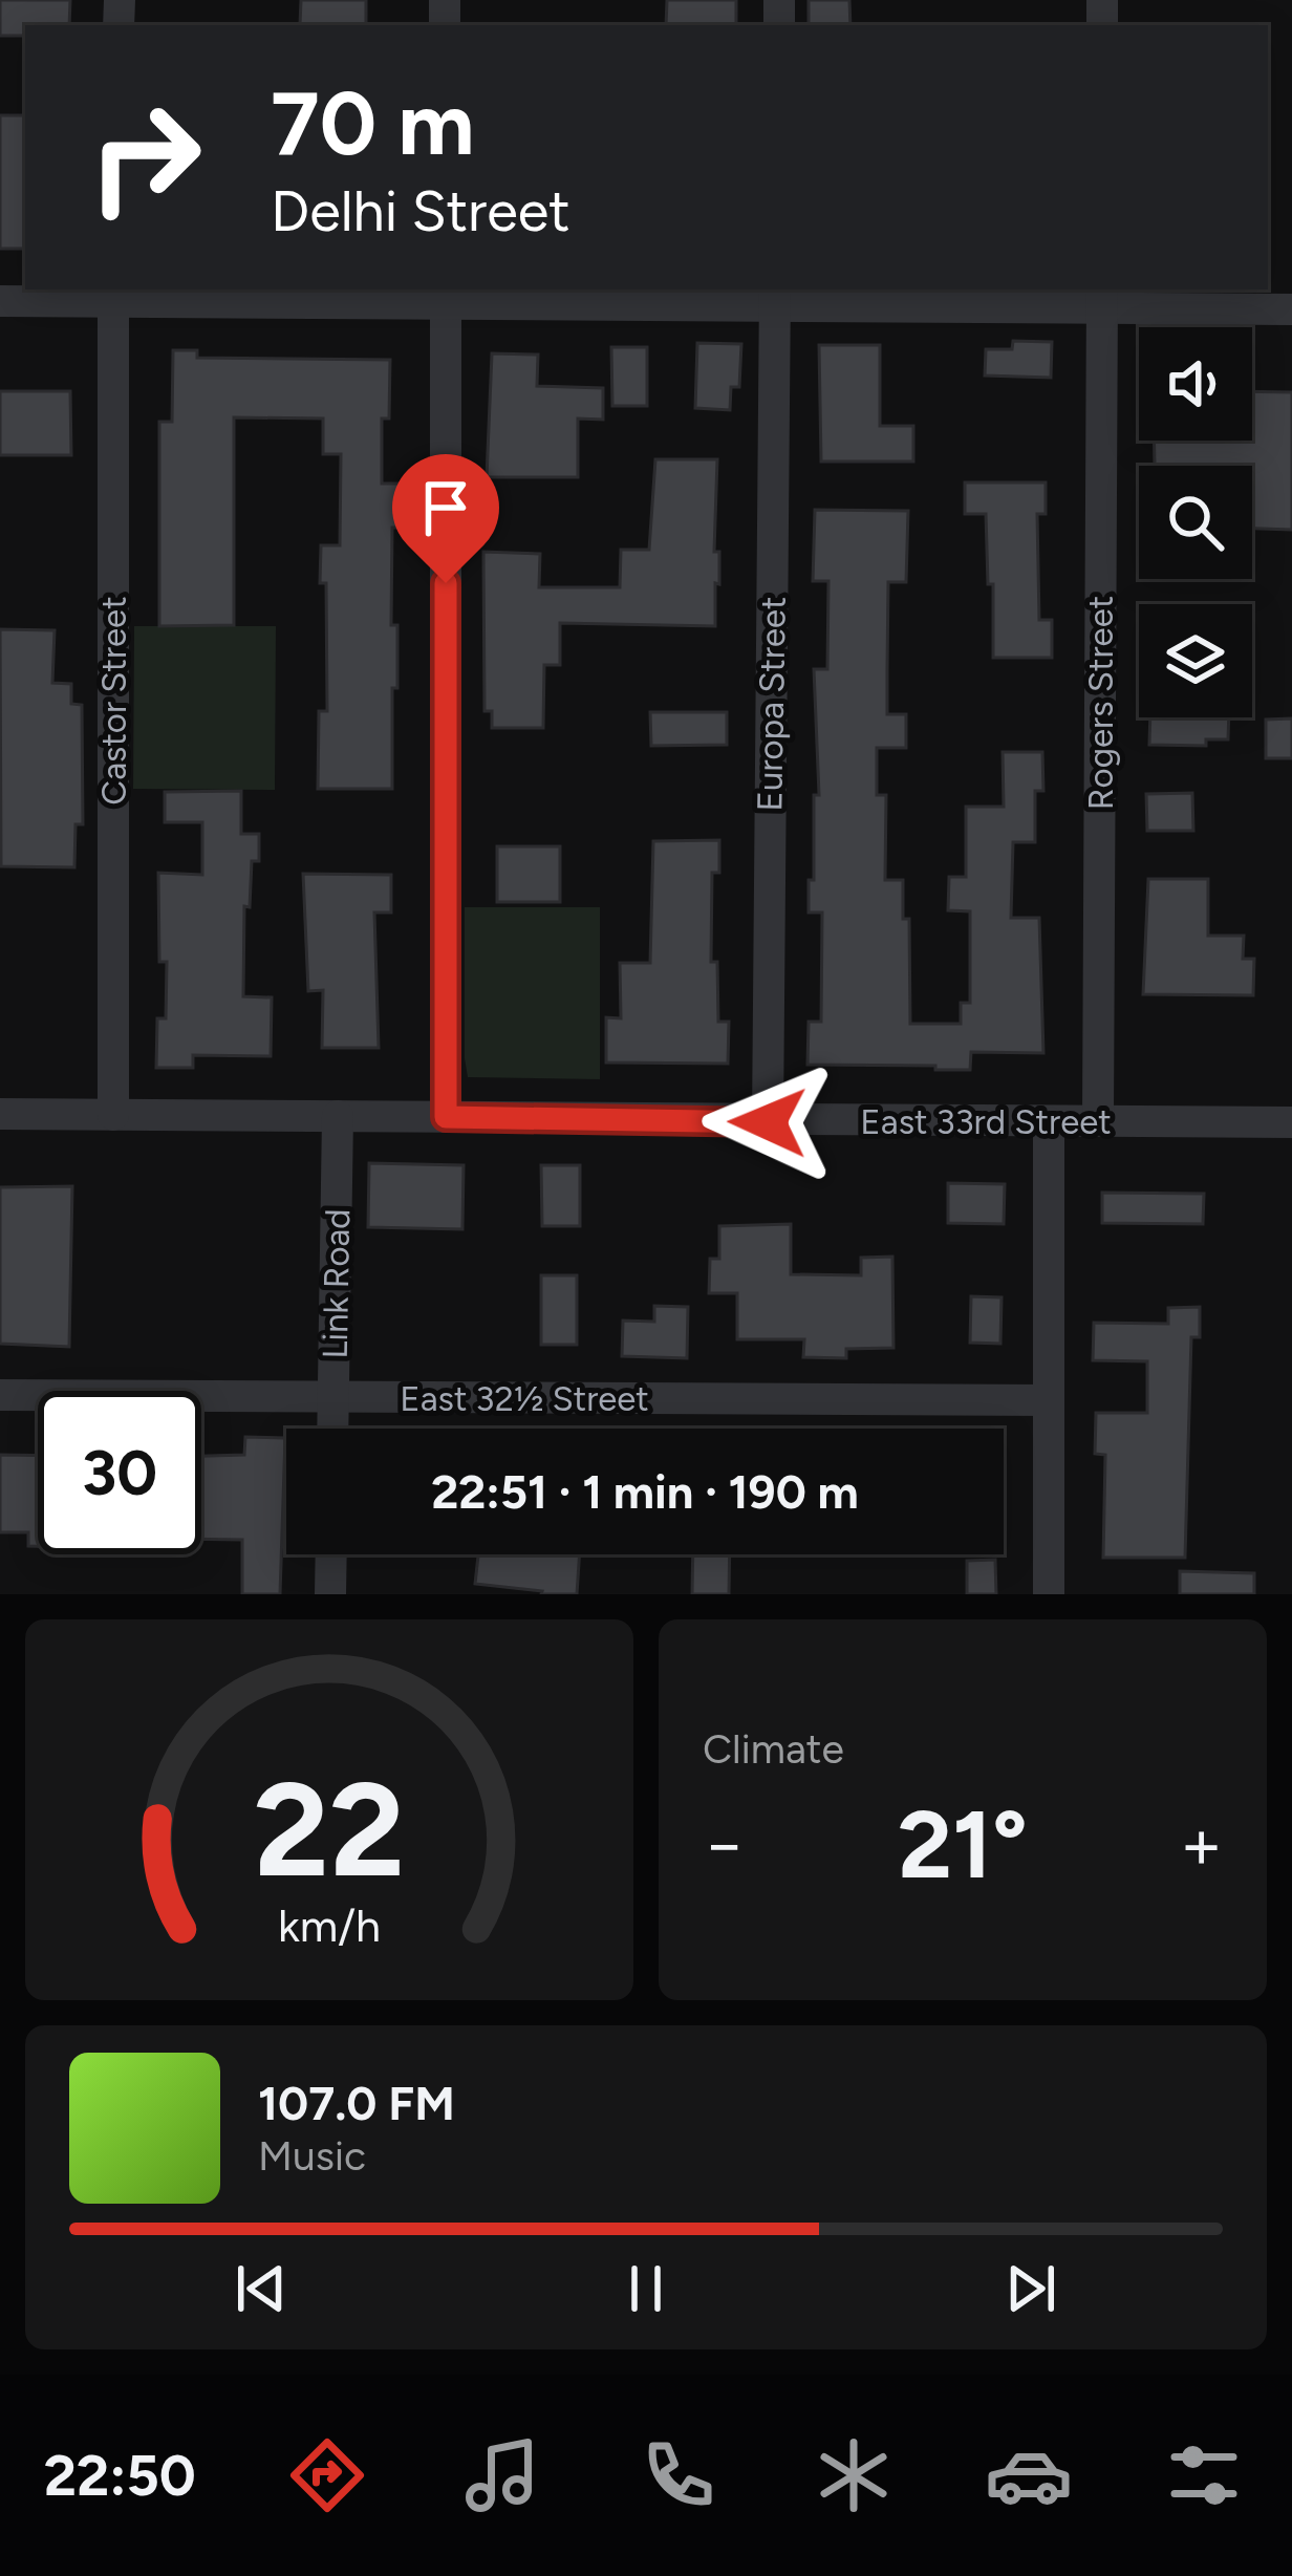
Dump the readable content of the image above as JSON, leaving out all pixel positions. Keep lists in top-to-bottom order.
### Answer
{
  "streets": {
    "street": [
      "Castor Street",
      "Rogers Street",
      "Europa Street",
      "East 33rd Street",
      "Link Road",
      "East 32½ Street"
    ]
  },
  "crossings": [
    ["Castor Street", "East 33rd Street"],
    ["Rogers Street", "East 33rd Street"],
    ["Europa Street", "East 33rd Street"],
    ["East 33rd Street", "Link Road"],
    ["Link Road", "East 32½ Street"]
  ],
  "page": {
    "turn": ["70 m", "Delhi Street"],
    "limit": "30",
    "trip": "22:51 · 1 min · 190 m",
    "tile": "Climate",
    "heat": ["−", "21°", "+"],
    "song": ["107.0 FM", "Music"],
    "tabs": "22:50",
    "gauge": ["22", "km/h"]
  }
}
